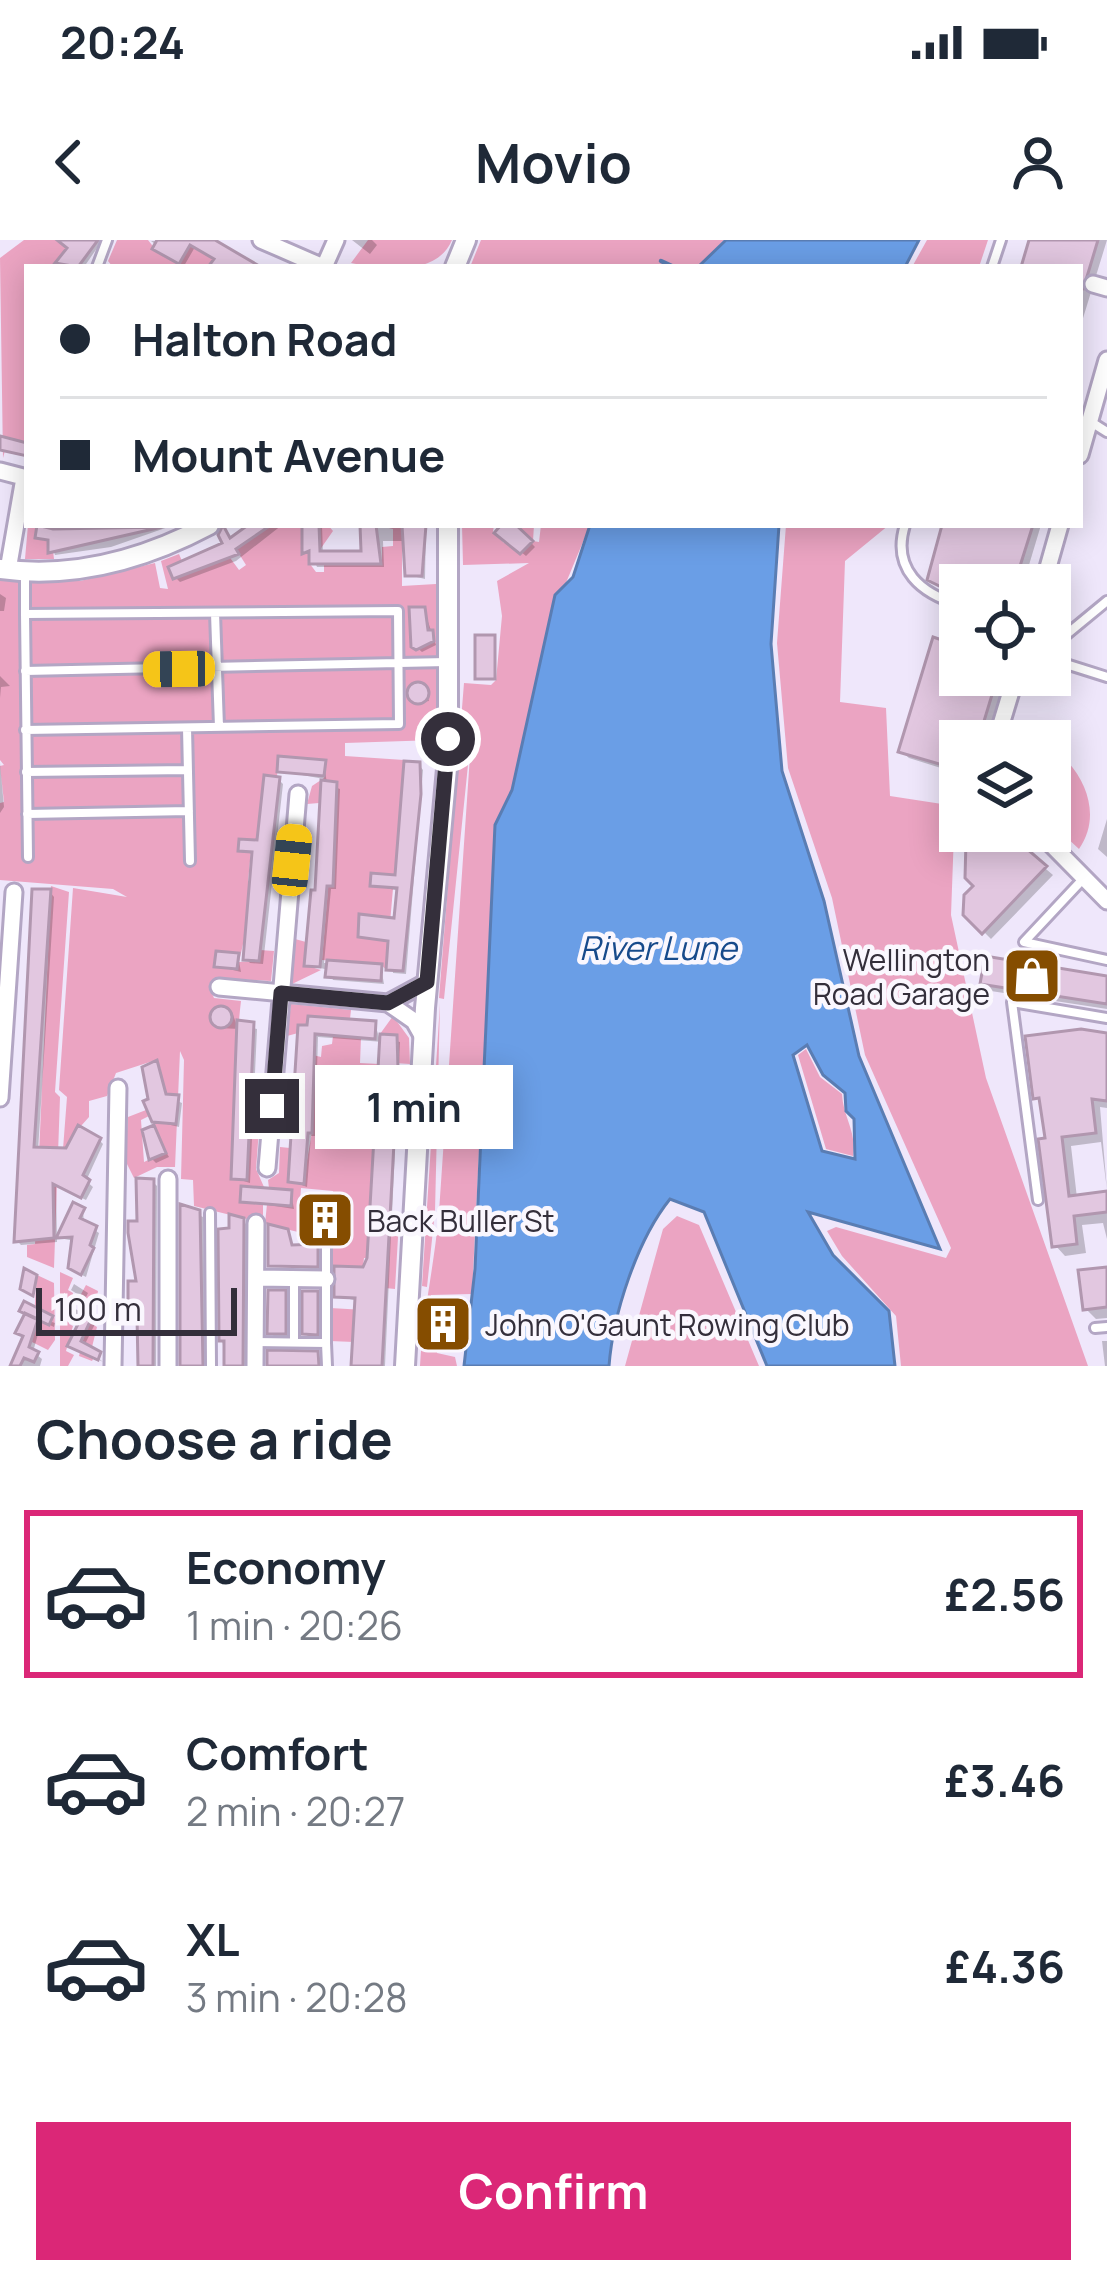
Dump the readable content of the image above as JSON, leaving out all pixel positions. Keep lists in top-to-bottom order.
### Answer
{
  "water": ["River Lune"],
  "places": {
    "shop": ["Wellington Road Garage"],
    "building": ["Back Buller St", "John O'Gaunt Rowing Club"]
  },
  "scale_bar": "100 m",
  "page": {
    "status": "20:24",
    "header": "Movio",
    "banner": ["Halton Road", "Mount Avenue"],
    "bubble": "1 min",
    "scale": "100 m",
    "heading": "Choose a ride",
    "list": [
      {
        "name": "Economy",
        "note": "1 min · 20:26",
        "value": "£2.56"
      },
      {
        "name": "Comfort",
        "note": "2 min · 20:27",
        "value": "£3.46"
      },
      {
        "name": "XL",
        "note": "3 min · 20:28",
        "value": "£4.36"
      }
    ],
    "buttons": "Confirm"
  }
}
